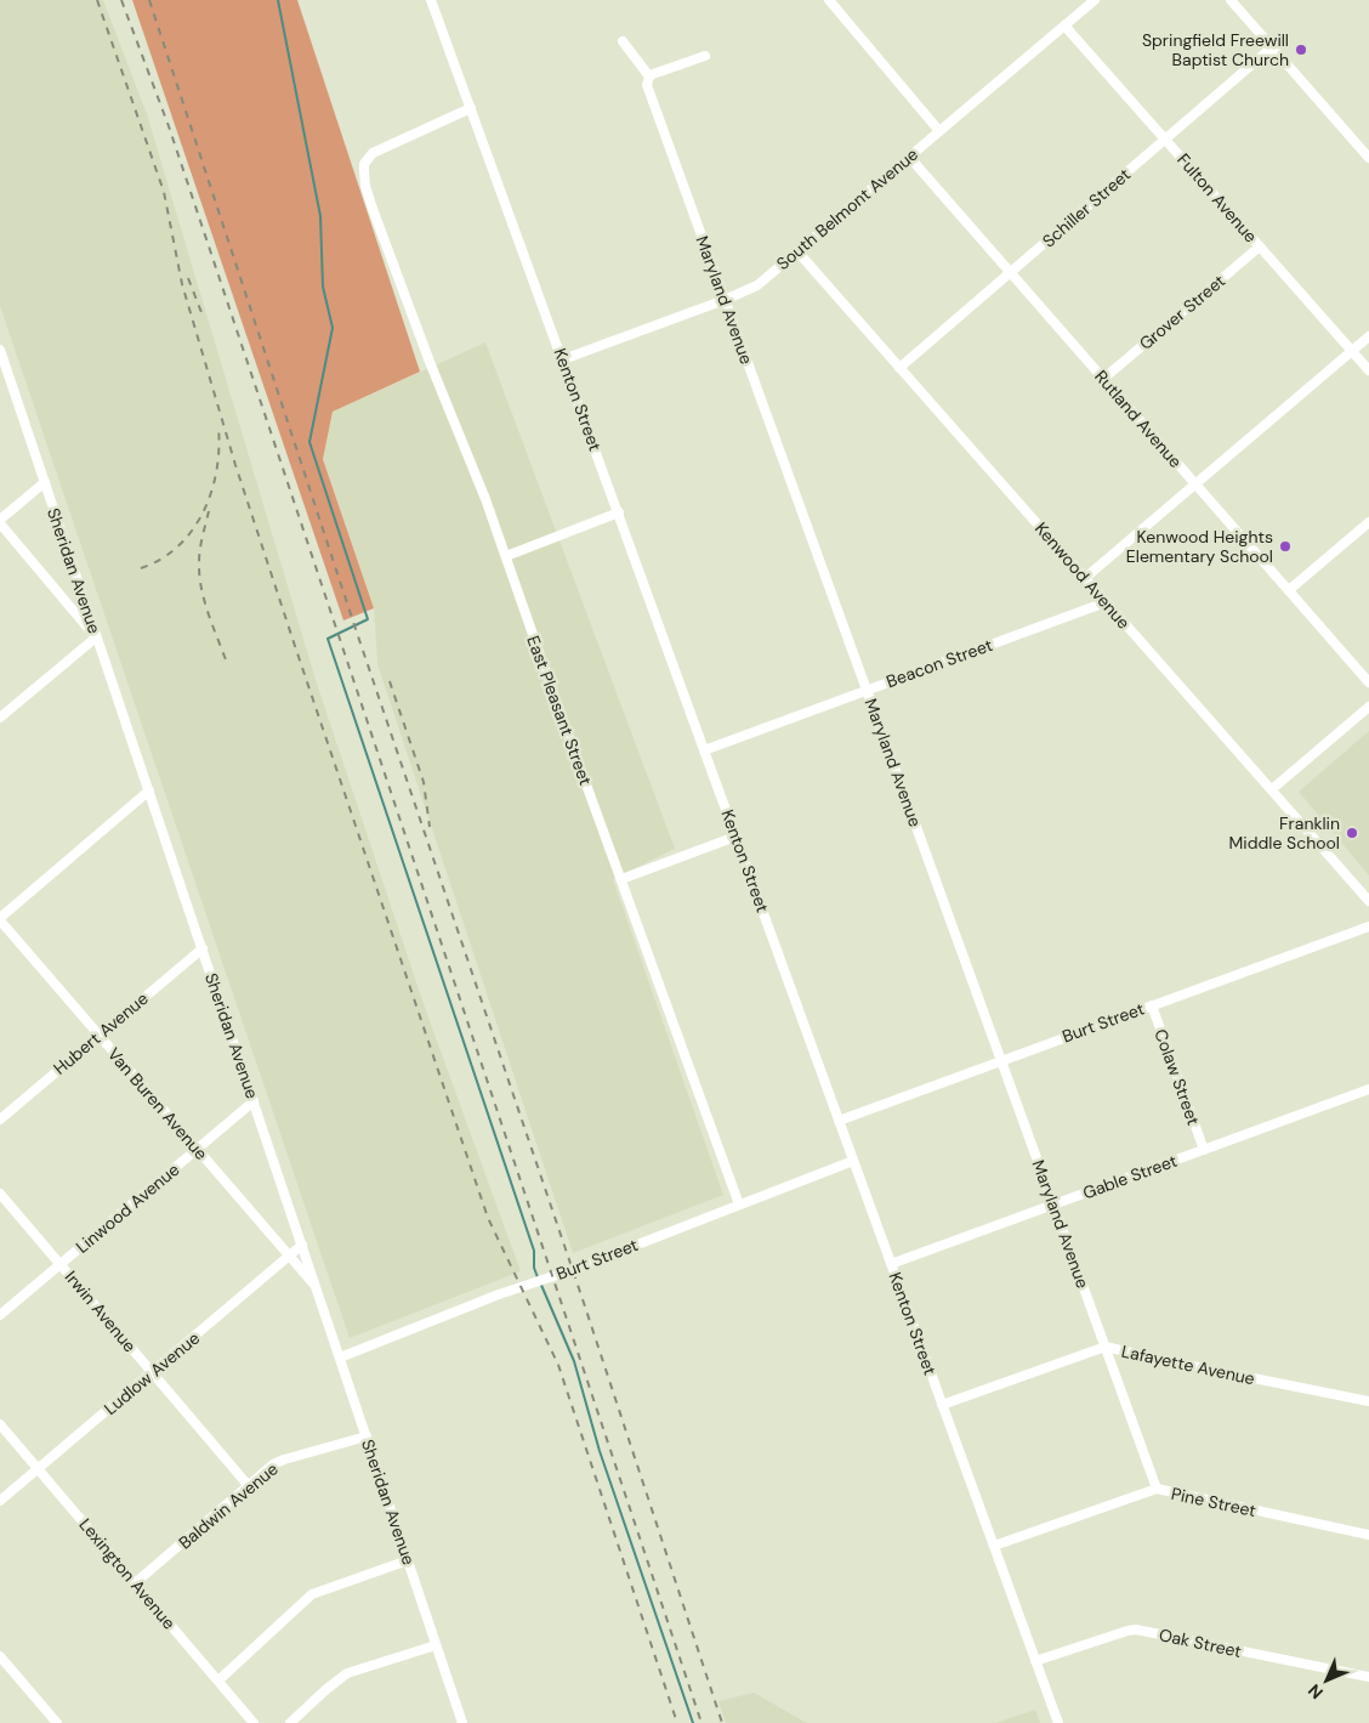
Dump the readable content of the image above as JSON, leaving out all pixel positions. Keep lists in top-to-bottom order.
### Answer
{
  "streets": {
    "street": [
      "Fulton Avenue",
      "Schiller Street",
      "South Belmont Avenue",
      "Maryland Avenue",
      "Grover Street",
      "Kenton Street",
      "Rutland Avenue",
      "Sheridan Avenue",
      "Kenwood Avenue",
      "Beacon Street",
      "East Pleasant Street",
      "Burt Street",
      "Hubert Avenue",
      "Colaw Street",
      "Van Buren Avenue",
      "Gable Street",
      "Linwood Avenue",
      "Irwin Avenue",
      "Lafayette Avenue",
      "Ludlow Avenue",
      "Pine Street",
      "Baldwin Avenue",
      "Lexington Avenue",
      "Oak Street"
    ]
  },
  "crossings": [
    ["Fulton Avenue", "Schiller Street"],
    ["Fulton Avenue", "South Belmont Avenue"],
    ["Fulton Avenue", "Grover Street"],
    ["Schiller Street", "Rutland Avenue"],
    ["Schiller Street", "Kenwood Avenue"],
    ["South Belmont Avenue", "Maryland Avenue"],
    ["South Belmont Avenue", "Kenton Street"],
    ["South Belmont Avenue", "Rutland Avenue"],
    ["South Belmont Avenue", "Kenwood Avenue"],
    ["Maryland Avenue", "Beacon Street"],
    ["Maryland Avenue", "Burt Street"],
    ["Maryland Avenue", "Gable Street"],
    ["Maryland Avenue", "Lafayette Avenue"],
    ["Maryland Avenue", "Pine Street"],
    ["Grover Street", "Rutland Avenue"],
    ["Kenton Street", "Beacon Street"],
    ["Kenton Street", "East Pleasant Street"],
    ["Kenton Street", "Burt Street"],
    ["Kenton Street", "Gable Street"],
    ["Kenton Street", "Lafayette Avenue"],
    ["Kenton Street", "Pine Street"],
    ["Kenton Street", "Oak Street"],
    ["Sheridan Avenue", "Burt Street"],
    ["Sheridan Avenue", "Hubert Avenue"],
    ["Sheridan Avenue", "Van Buren Avenue"],
    ["Sheridan Avenue", "Linwood Avenue"],
    ["Sheridan Avenue", "Ludlow Avenue"],
    ["Sheridan Avenue", "Baldwin Avenue"],
    ["Kenwood Avenue", "Beacon Street"],
    ["East Pleasant Street", "Burt Street"],
    ["Burt Street", "Colaw Street"],
    ["Hubert Avenue", "Van Buren Avenue"],
    ["Colaw Street", "Gable Street"],
    ["Van Buren Avenue", "Linwood Avenue"],
    ["Van Buren Avenue", "Ludlow Avenue"],
    ["Linwood Avenue", "Irwin Avenue"],
    ["Irwin Avenue", "Ludlow Avenue"],
    ["Irwin Avenue", "Baldwin Avenue"],
    ["Ludlow Avenue", "Lexington Avenue"],
    ["Baldwin Avenue", "Lexington Avenue"]
  ],
  "places": ["Springfield Freewill Baptist Church", "Kenwood Heights Elementary School", "Franklin Middle School"],
  "north": "bottom left"
}
